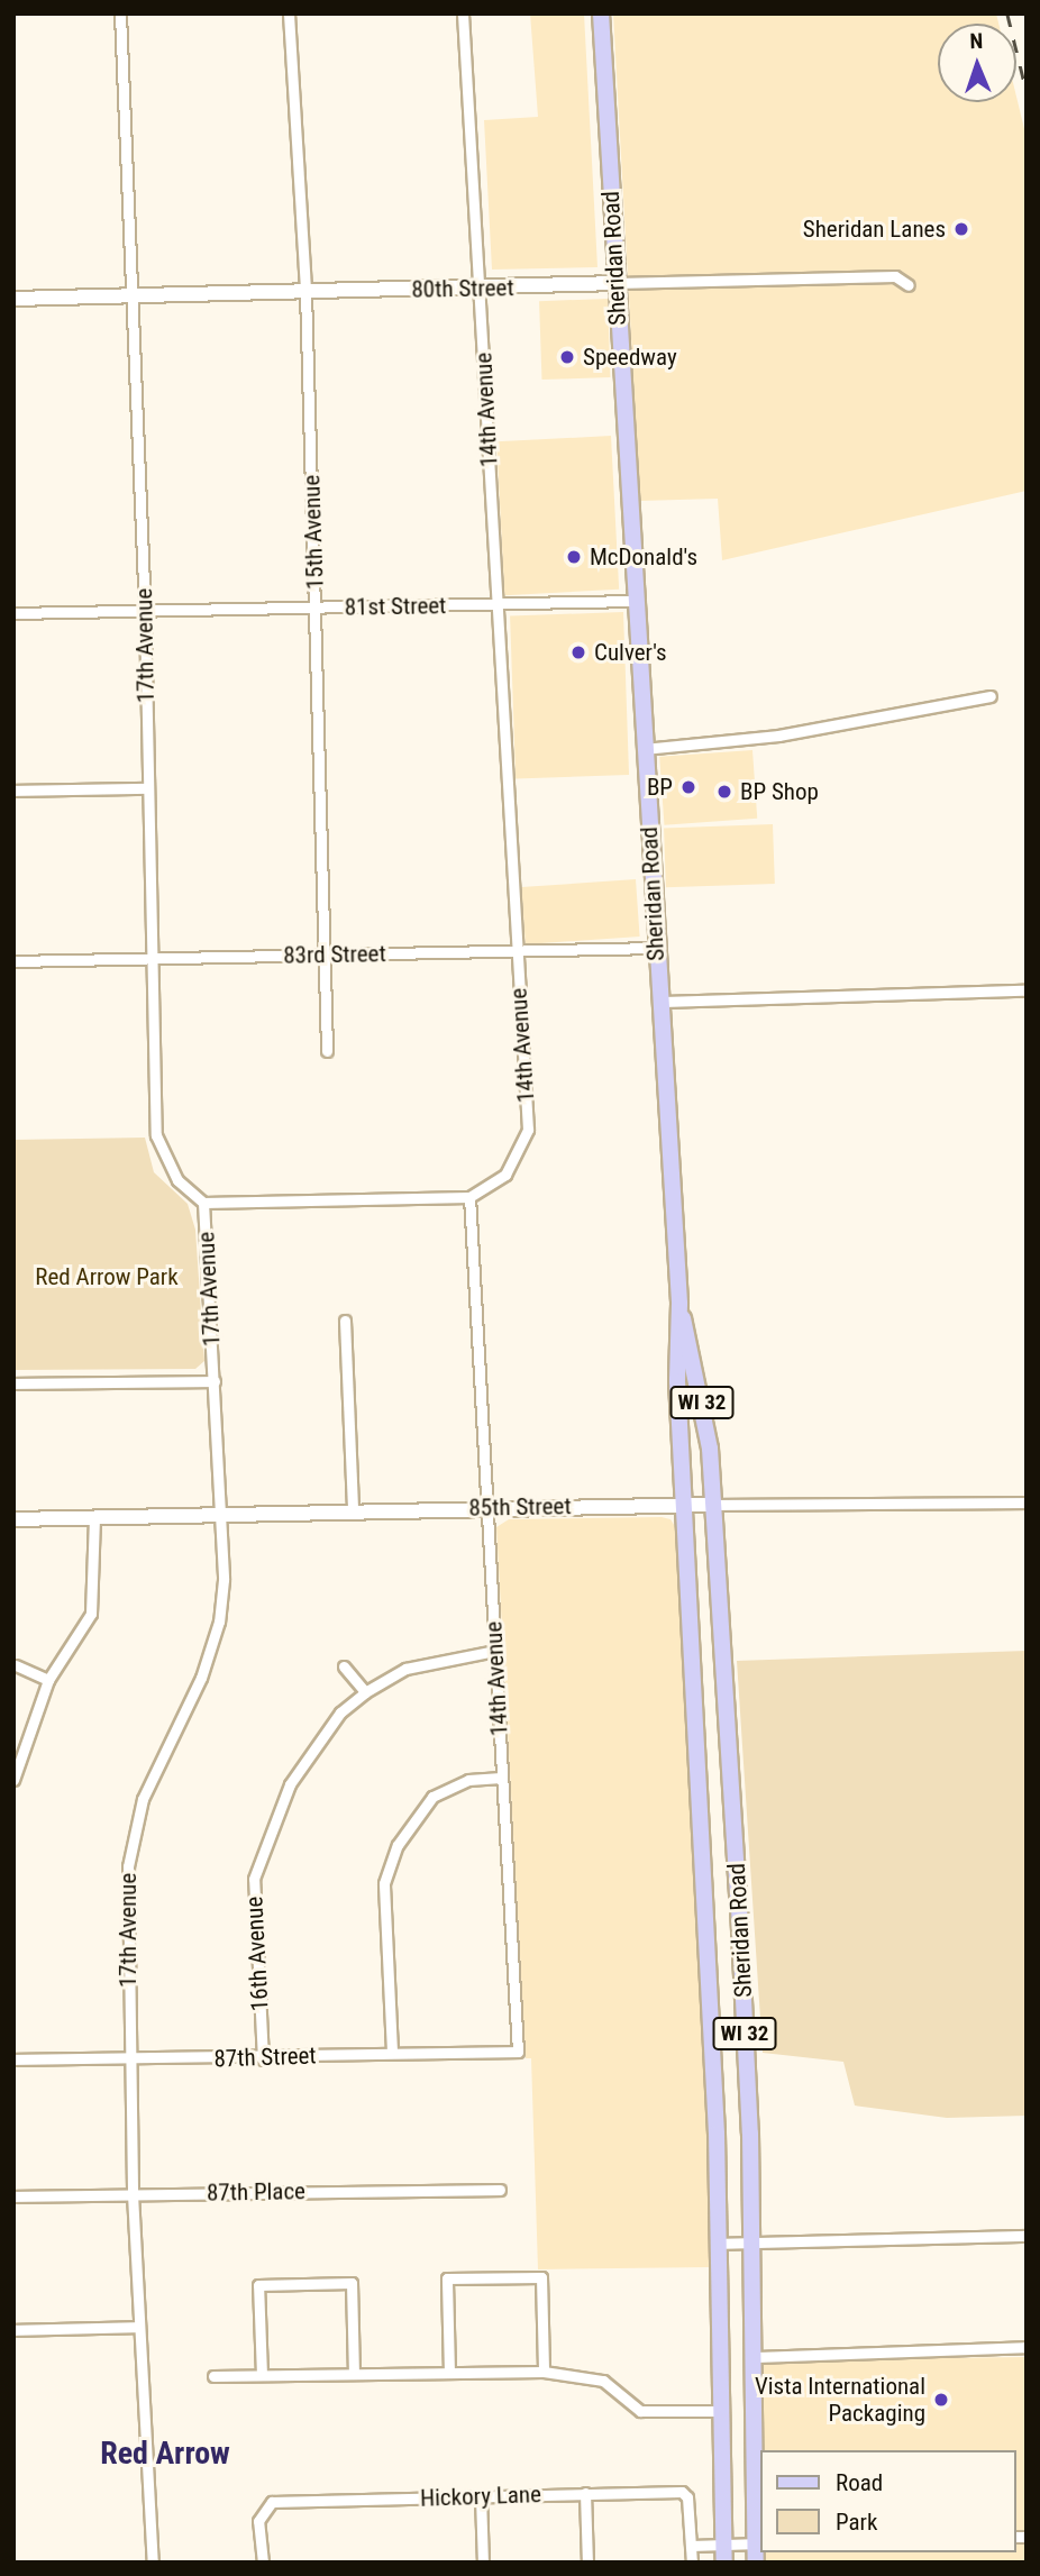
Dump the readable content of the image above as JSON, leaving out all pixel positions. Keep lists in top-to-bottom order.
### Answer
{
  "streets": {
    "main road": ["Sheridan Road", "WI 32"],
    "street": [
      "80th Street",
      "14th Avenue",
      "15th Avenue",
      "81st Street",
      "17th Avenue",
      "83rd Street",
      "85th Street",
      "16th Avenue",
      "87th Street",
      "87th Place",
      "Hickory Lane"
    ]
  },
  "crossings": [
    ["Sheridan Road", "80th Street"],
    ["Sheridan Road", "81st Street"],
    ["Sheridan Road", "83rd Street"],
    ["Sheridan Road", "85th Street"],
    ["80th Street", "14th Avenue"],
    ["80th Street", "15th Avenue"],
    ["80th Street", "17th Avenue"],
    ["14th Avenue", "81st Street"],
    ["14th Avenue", "83rd Street"],
    ["14th Avenue", "85th Street"],
    ["14th Avenue", "16th Avenue"],
    ["14th Avenue", "87th Street"],
    ["15th Avenue", "81st Street"],
    ["15th Avenue", "83rd Street"],
    ["81st Street", "17th Avenue"],
    ["17th Avenue", "83rd Street"],
    ["17th Avenue", "85th Street"],
    ["17th Avenue", "87th Street"],
    ["17th Avenue", "87th Place"],
    ["16th Avenue", "87th Street"]
  ],
  "districts": ["Red Arrow"],
  "parks": ["Red Arrow Park"],
  "places": [
    "Sheridan Lanes",
    "Speedway",
    "McDonald's",
    "Culver's",
    "BP",
    "BP Shop",
    "Vista International Packaging"
  ],
  "legend": ["Road", "Park"],
  "north": "top"
}
